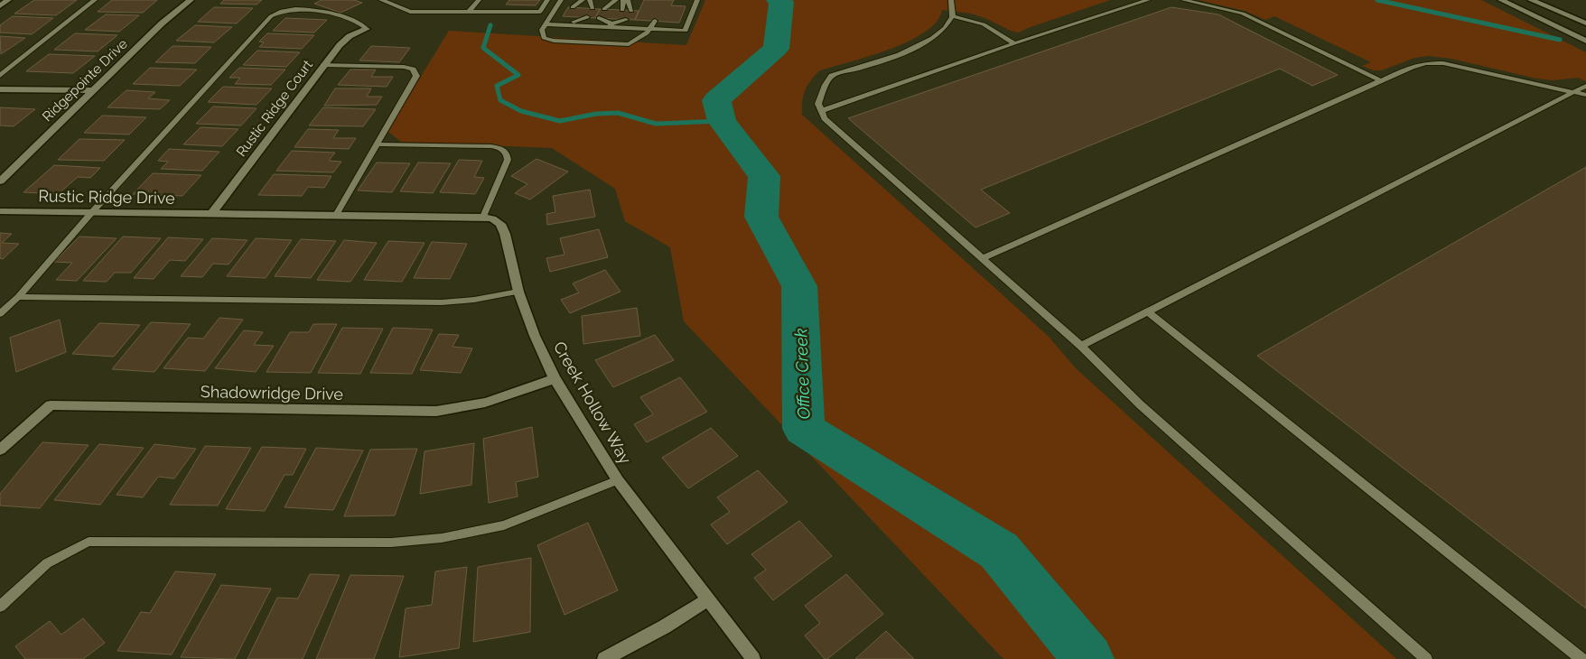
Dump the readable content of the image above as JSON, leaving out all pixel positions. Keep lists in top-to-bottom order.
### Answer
{
  "streets": {
    "street": [
      "Ridgepointe Drive",
      "Rustic Ridge Court",
      "Rustic Ridge Drive",
      "Shadowridge Drive",
      "Creek Hollow Way"
    ]
  },
  "crossings": [
    ["Rustic Ridge Court", "Rustic Ridge Drive"],
    ["Rustic Ridge Court", "Creek Hollow Way"],
    ["Rustic Ridge Drive", "Creek Hollow Way"],
    ["Shadowridge Drive", "Creek Hollow Way"]
  ],
  "water": ["Office Creek"]
}
